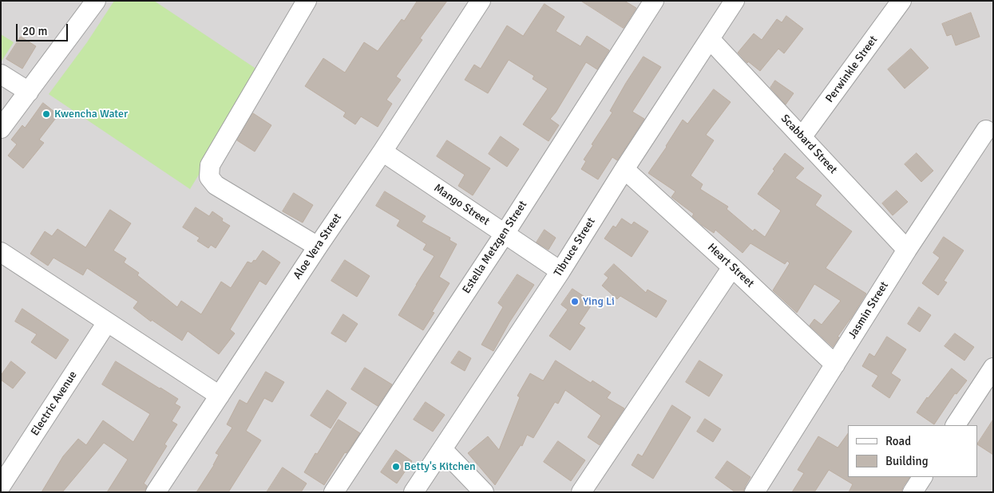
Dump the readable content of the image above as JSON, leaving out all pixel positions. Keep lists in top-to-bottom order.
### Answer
{
  "streets": {
    "street": [
      "Perwinkle Street",
      "Scabbard Street",
      "Mango Street",
      "Aloe Vera Street",
      "Estella Metzgen Street",
      "Tibruce Street",
      "Heart Street",
      "Jasmin Street",
      "Electric Avenue"
    ]
  },
  "crossings": [
    ["Perwinkle Street", "Scabbard Street"],
    ["Scabbard Street", "Tibruce Street"],
    ["Scabbard Street", "Jasmin Street"],
    ["Mango Street", "Aloe Vera Street"],
    ["Mango Street", "Estella Metzgen Street"],
    ["Mango Street", "Tibruce Street"],
    ["Tibruce Street", "Heart Street"],
    ["Heart Street", "Jasmin Street"]
  ],
  "places": ["Kwencha Water", "Ying Li", "Betty's Kitchen"],
  "legend": ["Road", "Building"],
  "scale_bar": "20 m"
}
